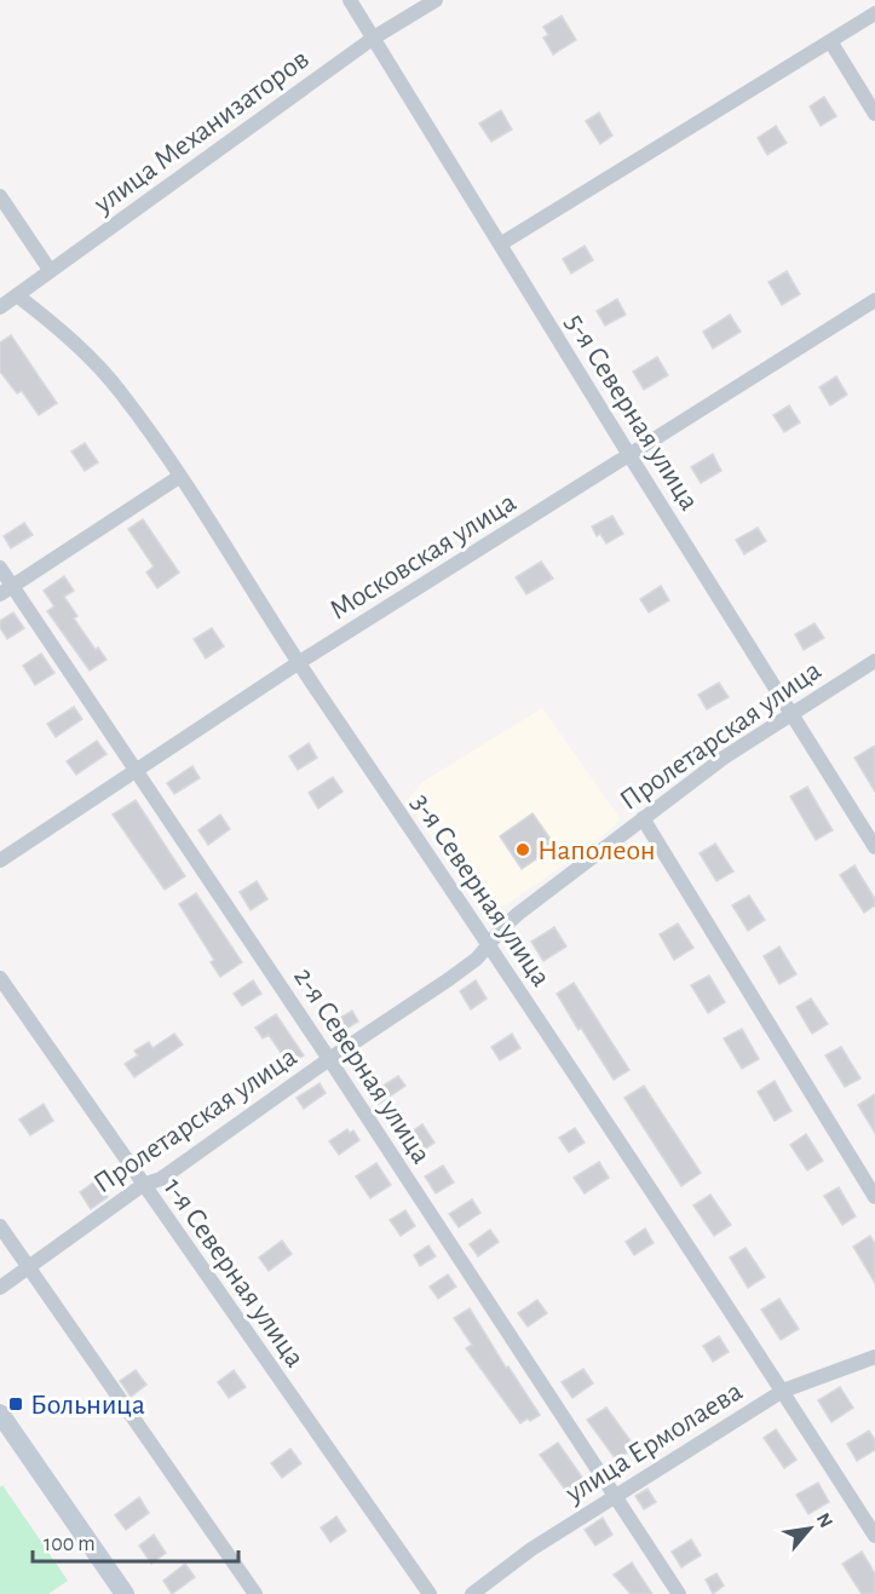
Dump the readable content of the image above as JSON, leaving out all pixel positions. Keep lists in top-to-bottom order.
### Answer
{
  "streets": {
    "street": [
      "улица Механизаторов",
      "5-я Северная улица",
      "Московская улица",
      "Пролетарская улица",
      "3-я Северная улица",
      "2-я Северная улица",
      "1-я Северная улица",
      "улица Ермолаева"
    ]
  },
  "crossings": [
    ["улица Механизаторов", "5-я Северная улица"],
    ["улица Механизаторов", "3-я Северная улица"],
    ["5-я Северная улица", "Московская улица"],
    ["5-я Северная улица", "Пролетарская улица"],
    ["Московская улица", "3-я Северная улица"],
    ["Московская улица", "2-я Северная улица"],
    ["Пролетарская улица", "3-я Северная улица"],
    ["Пролетарская улица", "2-я Северная улица"],
    ["Пролетарская улица", "1-я Северная улица"],
    ["3-я Северная улица", "улица Ермолаева"],
    ["2-я Северная улица", "улица Ермолаева"]
  ],
  "places": {
    "other": ["Наполеон"],
    "transit": ["Больница"]
  },
  "scale_bar": "100 m",
  "north": "top right"
}
